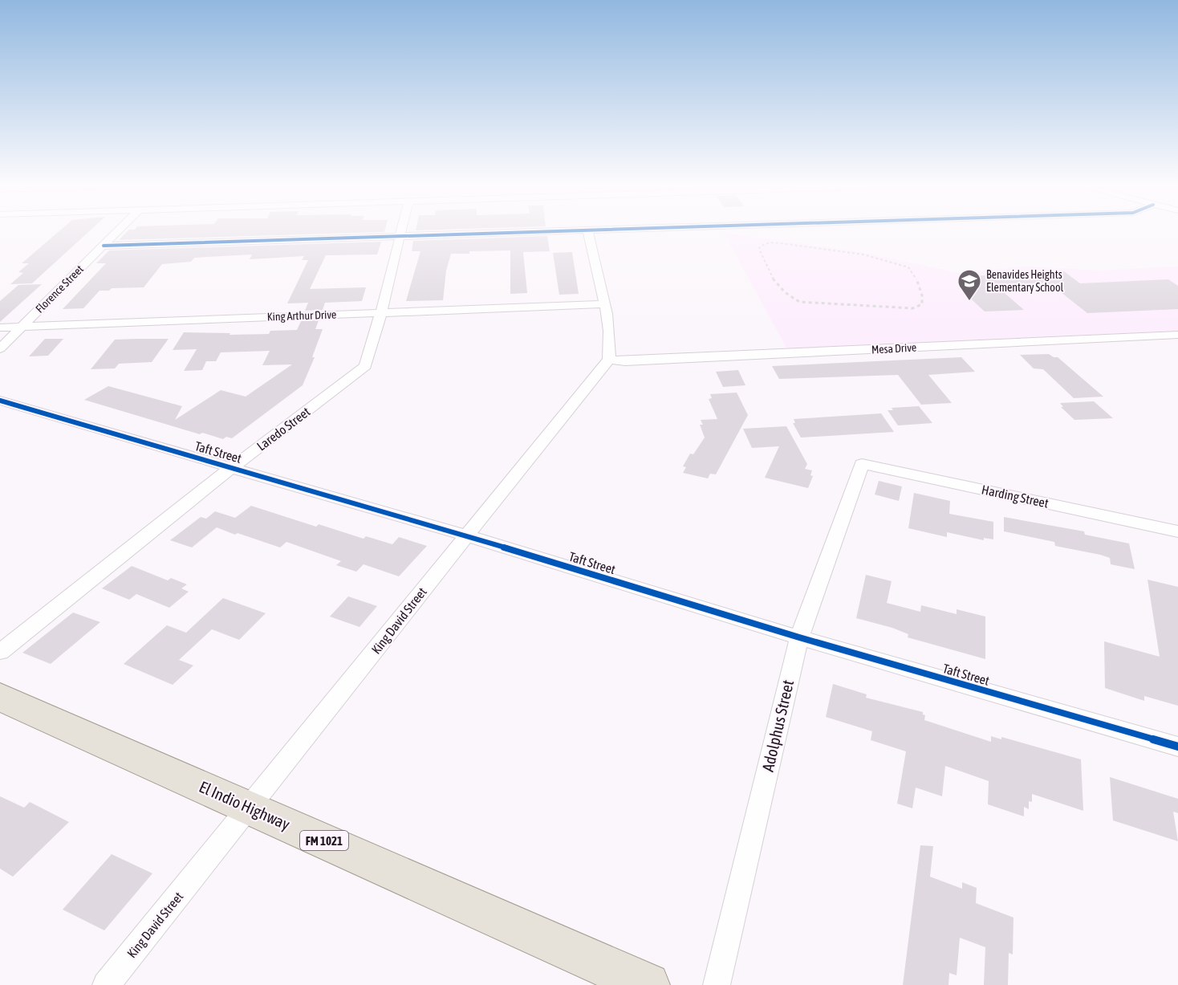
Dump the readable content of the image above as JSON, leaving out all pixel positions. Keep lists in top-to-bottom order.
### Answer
{
  "streets": {
    "main road": ["El Indio Highway", "FM 1021"],
    "street": [
      "Florence Street",
      "King Arthur Drive",
      "Mesa Drive",
      "Laredo Street",
      "Taft Street",
      "Harding Street",
      "King David Street",
      "Adolphus Street"
    ]
  },
  "crossings": [
    ["Florence Street", "King Arthur Drive"],
    ["King Arthur Drive", "Laredo Street"],
    ["Mesa Drive", "King David Street"],
    ["Laredo Street", "Taft Street"],
    ["Taft Street", "King David Street"],
    ["Taft Street", "Adolphus Street"],
    ["Harding Street", "Adolphus Street"],
    ["King David Street", "El Indio Highway"]
  ],
  "places": {
    "school or university": ["Benavides Heights Elementary School"]
  }
}
